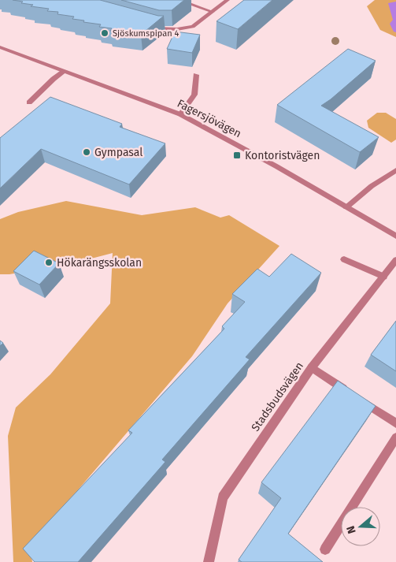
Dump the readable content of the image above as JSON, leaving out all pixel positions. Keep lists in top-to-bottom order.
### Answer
{
  "streets": {
    "street": ["Fagersjövägen", "Stadsbudsvägen"]
  },
  "places": {
    "other": ["Sjöskumspipan 4", "Gympasal", "Hökarängsskolan"],
    "transit": ["Kontoristvägen"]
  },
  "north": "left"
}
